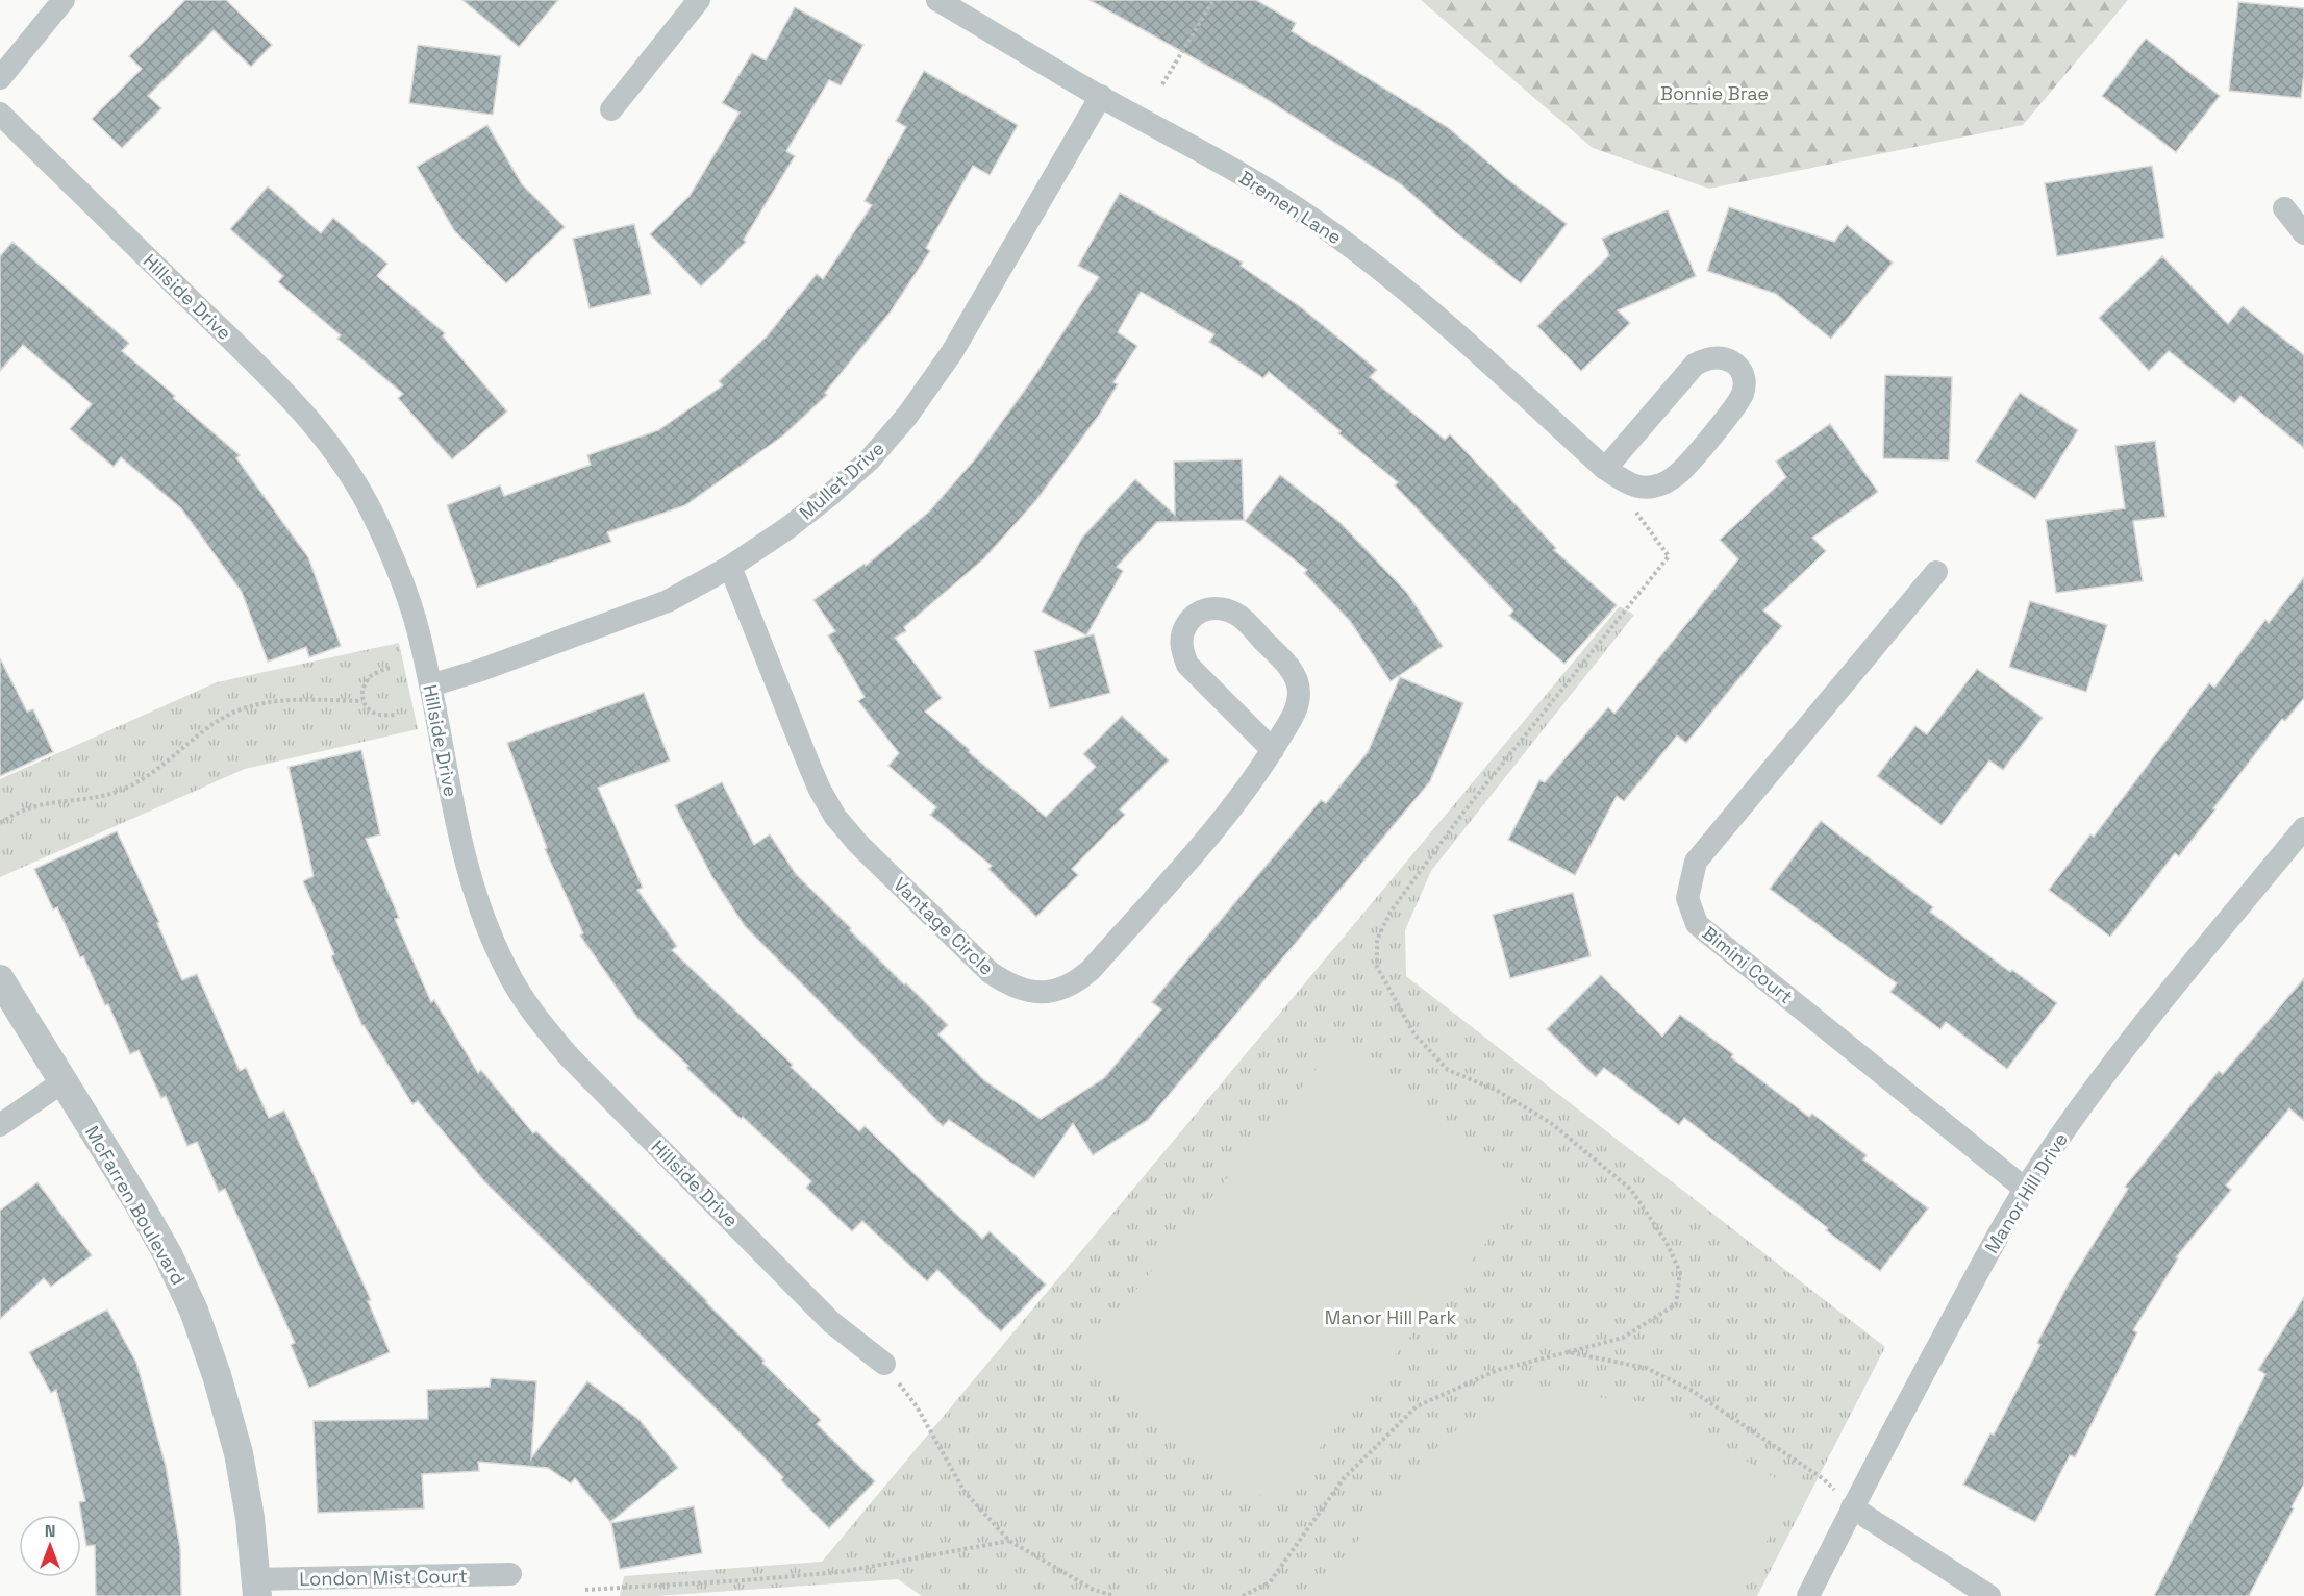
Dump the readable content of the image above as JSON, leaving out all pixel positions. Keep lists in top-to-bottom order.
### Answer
{
  "streets": {
    "street": [
      "Bremen Lane",
      "Hillside Drive",
      "Mullet Drive",
      "Vantage Circle",
      "Bimini Court",
      "Manor Hill Drive",
      "McFarren Boulevard",
      "London Mist Court"
    ]
  },
  "crossings": [
    ["Bremen Lane", "Mullet Drive"],
    ["Hillside Drive", "Mullet Drive"],
    ["Mullet Drive", "Vantage Circle"],
    ["Bimini Court", "Manor Hill Drive"],
    ["McFarren Boulevard", "London Mist Court"]
  ],
  "parks": ["Bonnie Brae", "Manor Hill Park"],
  "north": "top"
}
